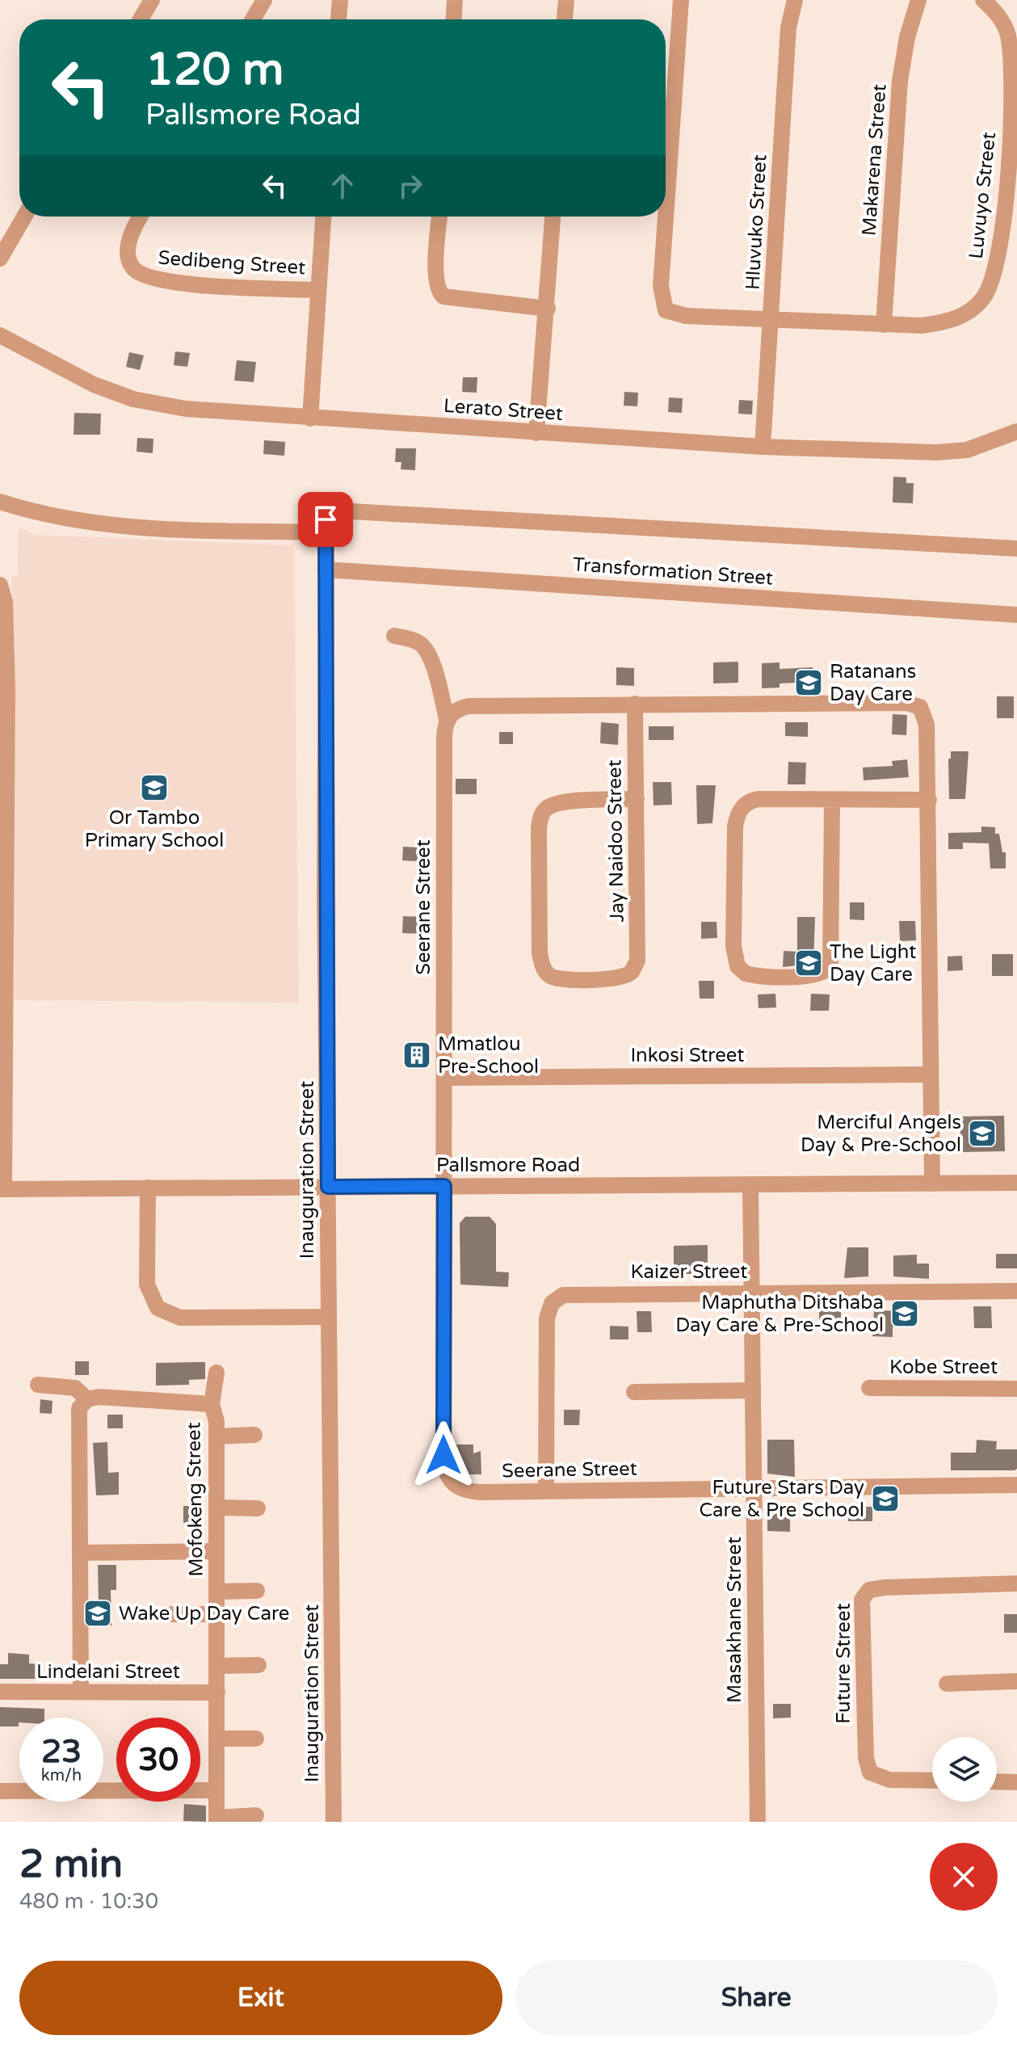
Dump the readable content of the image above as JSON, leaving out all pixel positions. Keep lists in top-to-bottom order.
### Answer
{
  "streets": {
    "street": [
      "Makarena Street",
      "Luvuyo Street",
      "Hluvuko Street",
      "Sedibeng Street",
      "Lerato Street",
      "Transformation Street",
      "Jay Naidoo Street",
      "Seerane Street",
      "Inkosi Street",
      "Pallsmore Road",
      "Inauguration Street",
      "Kaizer Street",
      "Kobe Street",
      "Mofokeng Street",
      "Masakhane Street",
      "Future Street",
      "Lindelani Street"
    ]
  },
  "crossings": [
    ["Makarena Street", "Luvuyo Street"],
    ["Luvuyo Street", "Hluvuko Street"],
    ["Hluvuko Street", "Lerato Street"],
    ["Transformation Street", "Inauguration Street"],
    ["Seerane Street", "Inkosi Street"],
    ["Seerane Street", "Pallsmore Road"],
    ["Seerane Street", "Kaizer Street"],
    ["Seerane Street", "Masakhane Street"],
    ["Pallsmore Road", "Inauguration Street"],
    ["Pallsmore Road", "Masakhane Street"],
    ["Kaizer Street", "Masakhane Street"],
    ["Mofokeng Street", "Lindelani Street"]
  ],
  "places": {
    "school or university": [
      "Ratanans Day Care",
      "Or Tambo Primary School",
      "The Light Day Care",
      "Merciful Angels Day & Pre-School",
      "Maphutha Ditshaba Day Care & Pre-School",
      "Future Stars Day Care & Pre School",
      "Wake Up Day Care"
    ],
    "building": ["Mmatlou Pre-School"]
  },
  "page": {
    "turn": ["120 m", "Pallsmore Road"],
    "speed": "23 km/h",
    "limit": "30",
    "heading": ["2 min", "480 m · 10:30"],
    "buttons": ["Exit", "Share"]
  }
}
